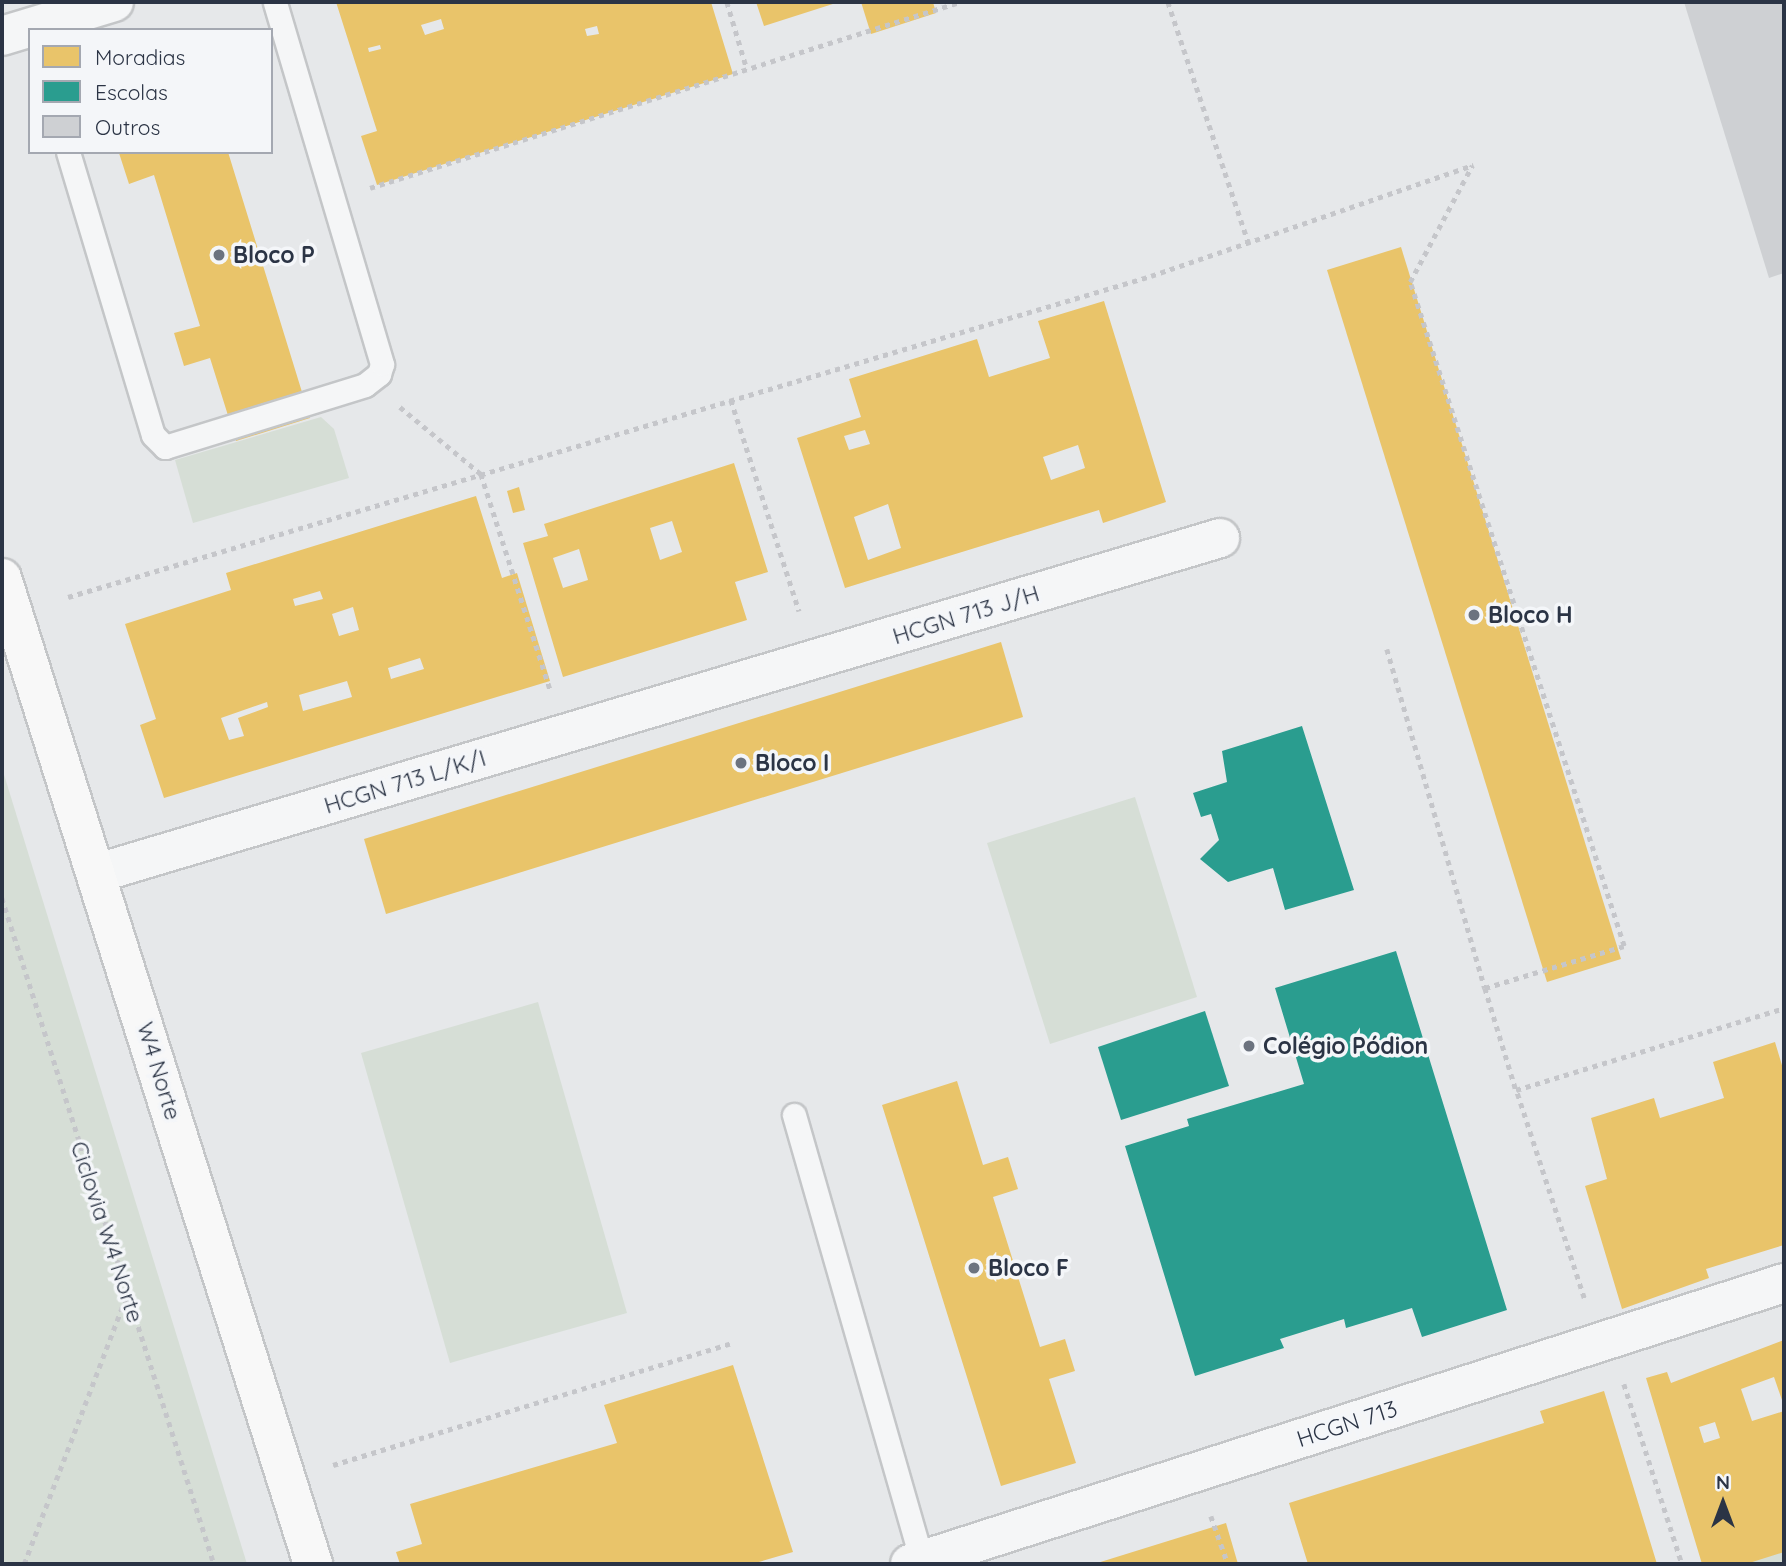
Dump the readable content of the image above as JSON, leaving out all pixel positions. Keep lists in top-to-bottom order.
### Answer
{
  "streets": {
    "main road": ["W4 Norte"],
    "street": ["HCGN 713 J/H", "HCGN 713 L/K/I", "HCGN 713"],
    "path": ["Ciclovia W4 Norte"]
  },
  "crossings": [
    ["HCGN 713 J/H", "HCGN 713 L/K/I"],
    ["HCGN 713 L/K/I", "W4 Norte"]
  ],
  "places": [
    "Bloco P",
    "Bloco H",
    "Bloco I",
    "Colégio Pódion",
    "Bloco F"
  ],
  "legend": ["Moradias", "Escolas", "Outros"],
  "north": "top"
}
